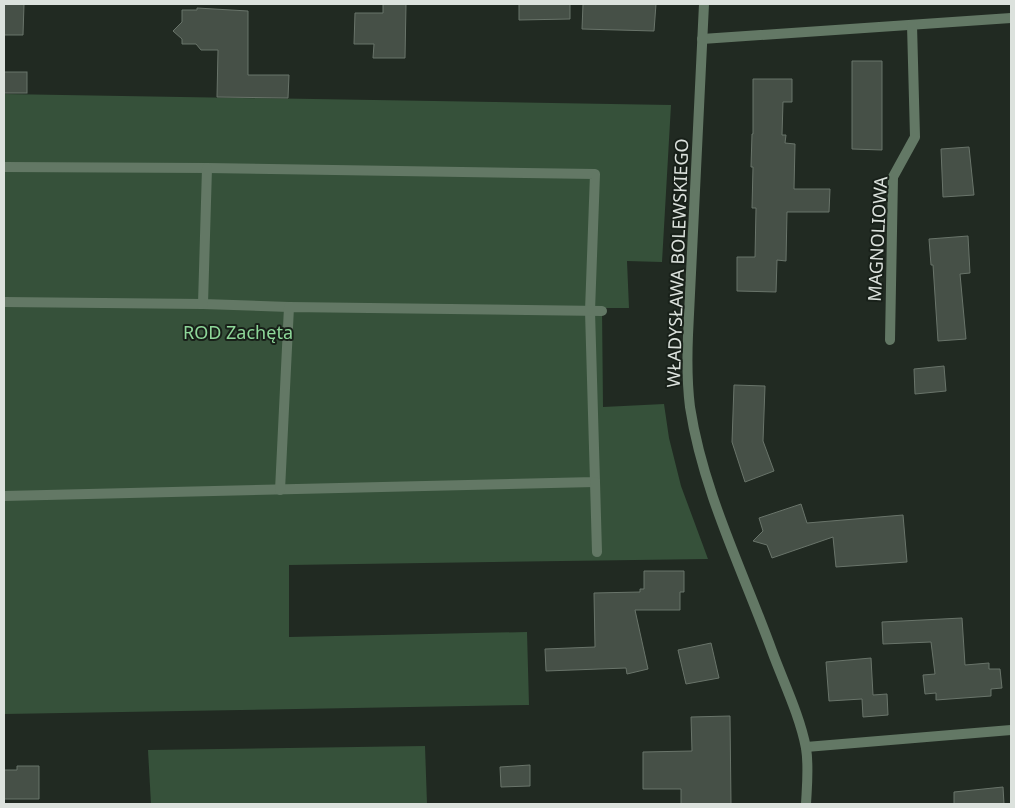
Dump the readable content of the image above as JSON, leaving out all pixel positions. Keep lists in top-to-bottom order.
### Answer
{
  "streets": {
    "street": ["MAGNOLIOWA", "WŁADYSŁAWA BOLEWSKIEGO"]
  },
  "parks": ["ROD Zachęta"]
}
